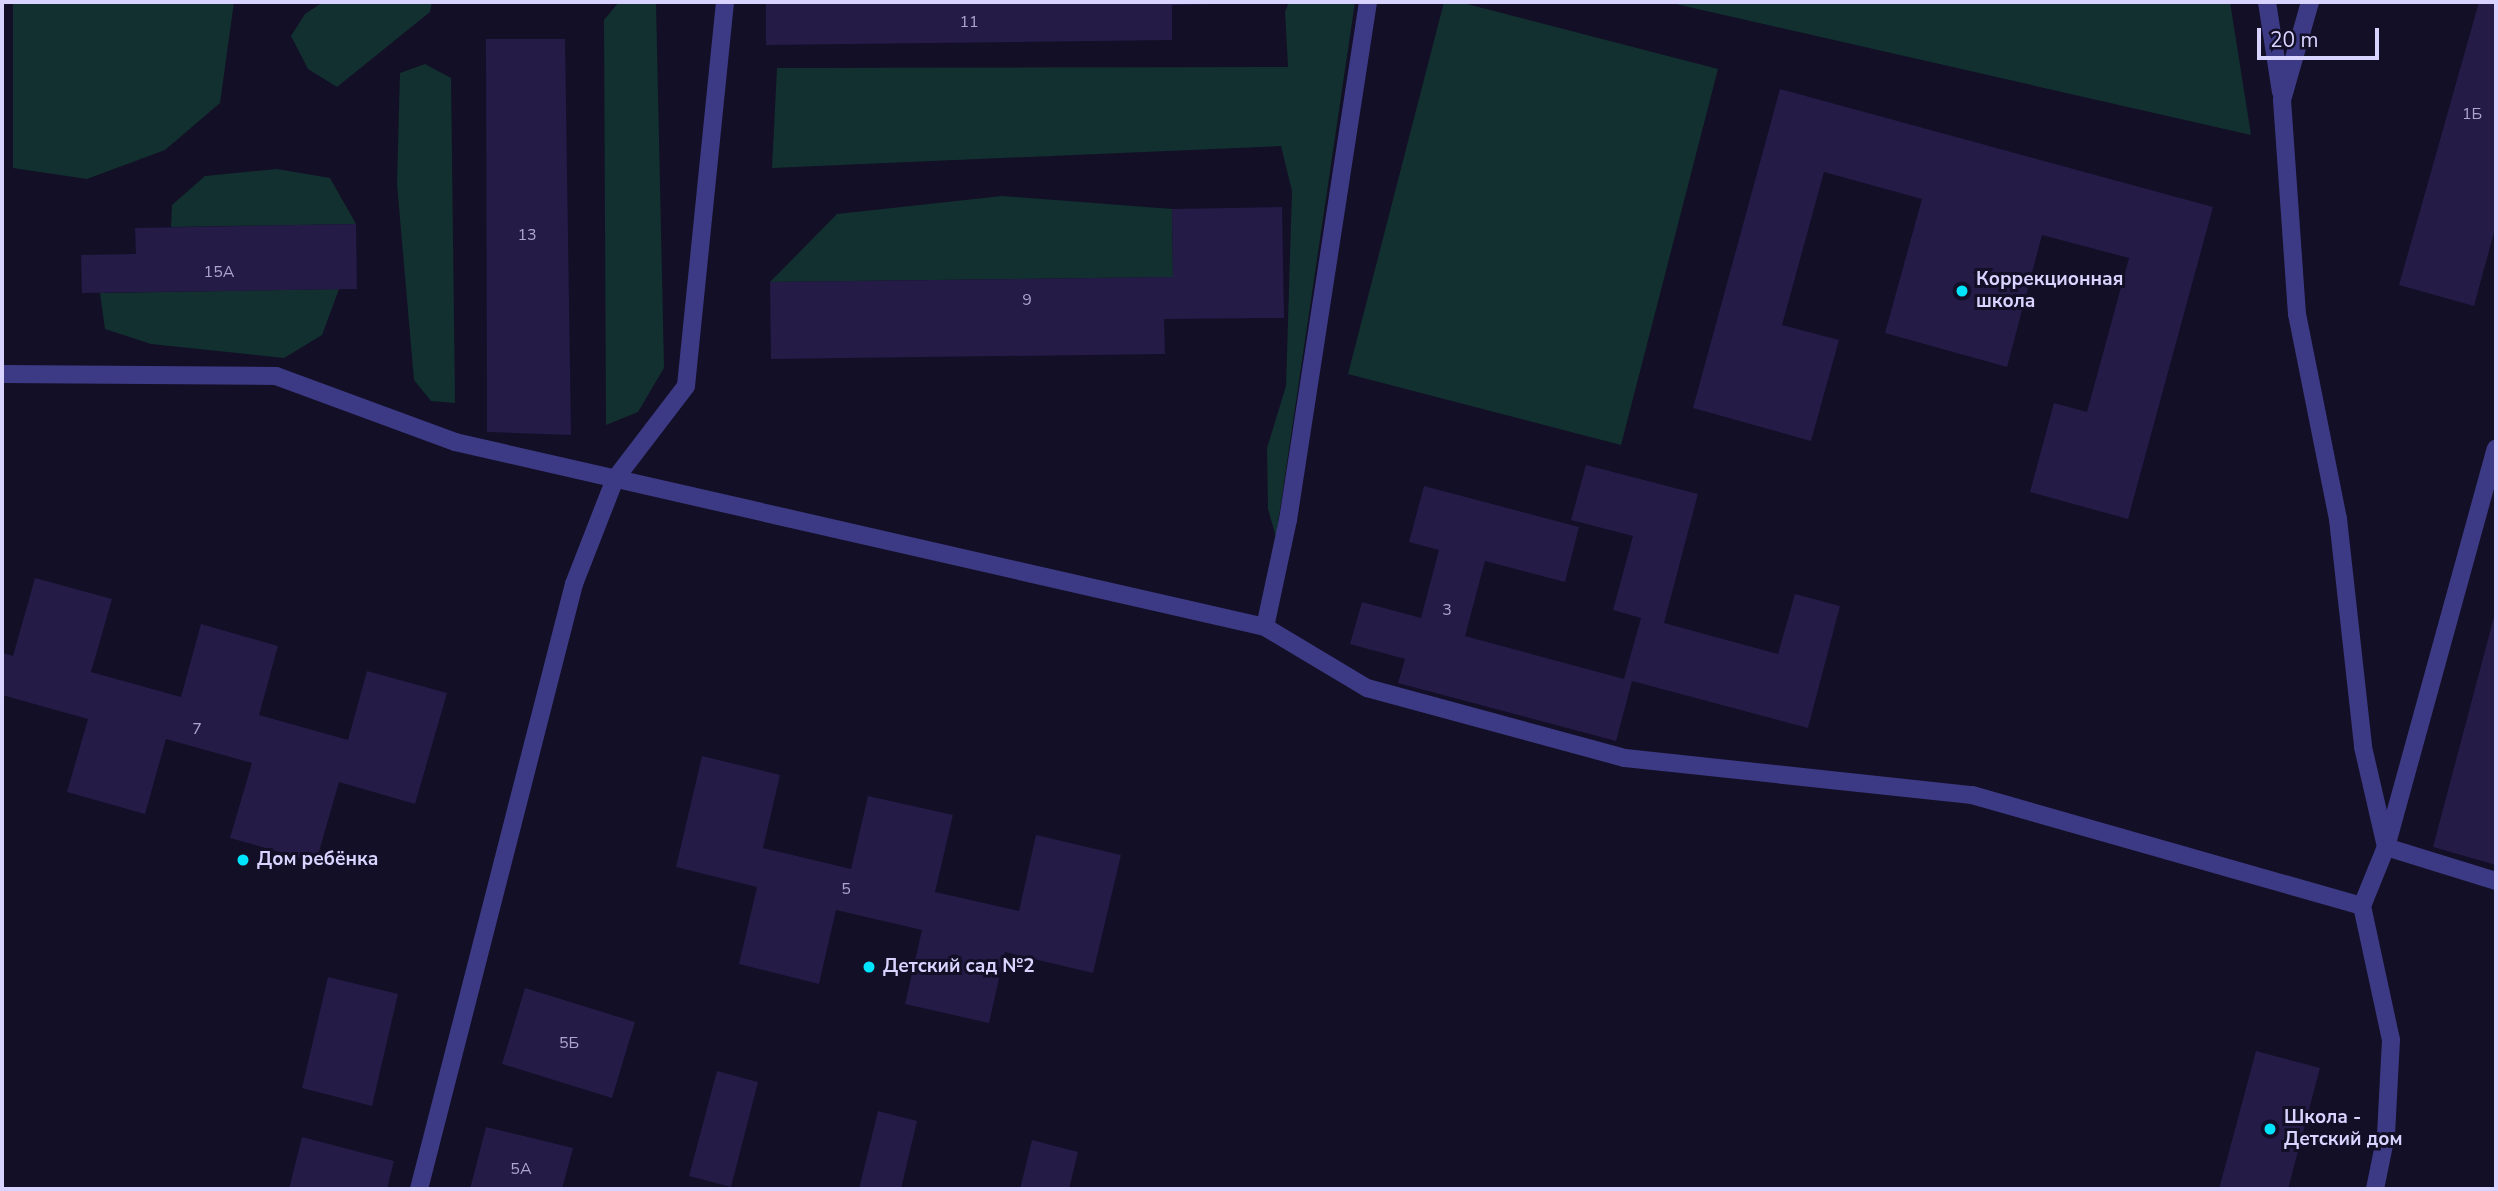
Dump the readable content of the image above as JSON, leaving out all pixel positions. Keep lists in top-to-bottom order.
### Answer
{
  "places": [
    "Коррекционная школа",
    "Дом ребёнка",
    "Детский сад №2",
    "Школа - Детский дом"
  ],
  "house_numbers": [
    "11",
    "1Б",
    "13",
    "15А",
    "9",
    "3",
    "7",
    "5",
    "5Б",
    "5А"
  ],
  "scale_bar": "20 m"
}
